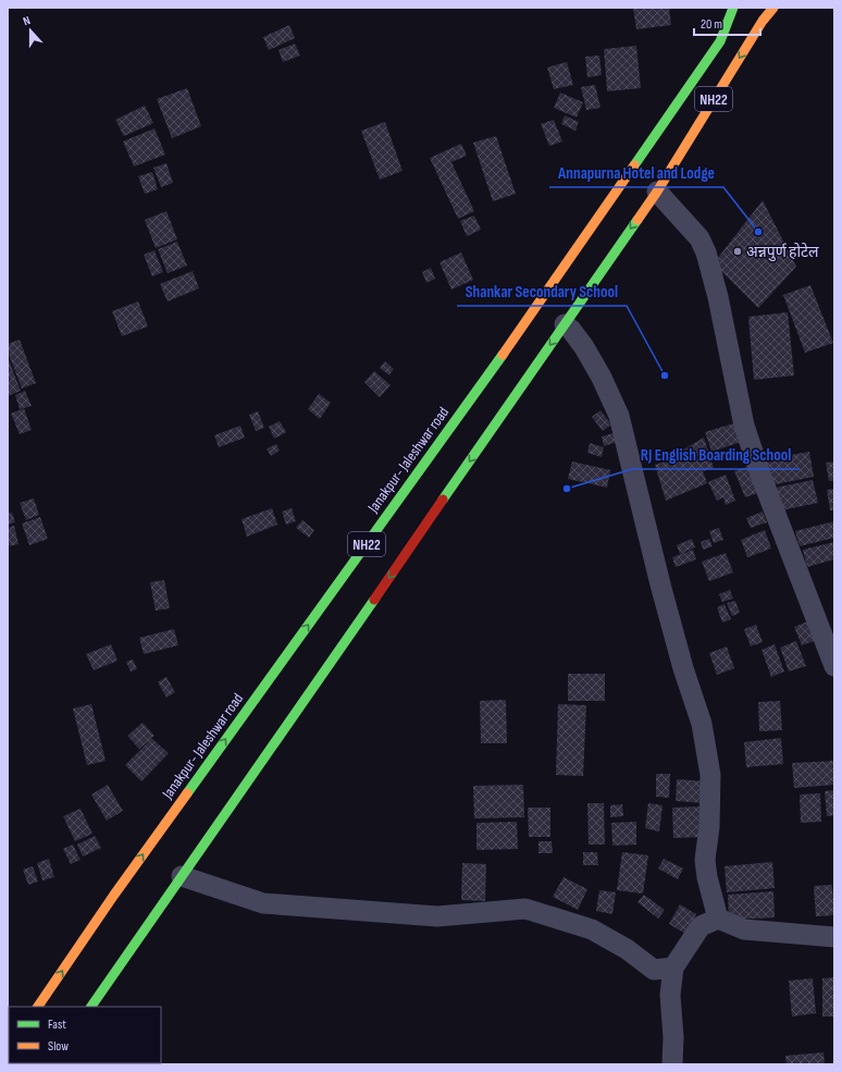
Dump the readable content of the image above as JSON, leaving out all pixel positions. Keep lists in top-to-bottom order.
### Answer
{
  "streets": {
    "highway": ["NH22", "Janakpur- Jaleshwar road"]
  },
  "places": [
    "Annapurna Hotel and Lodge",
    "अन्नपुर्ण होटेल",
    "Shankar Secondary School",
    "RJ English Boarding School"
  ],
  "legend": ["Fast", "Slow"],
  "scale_bar": "20 m",
  "north": "top"
}
